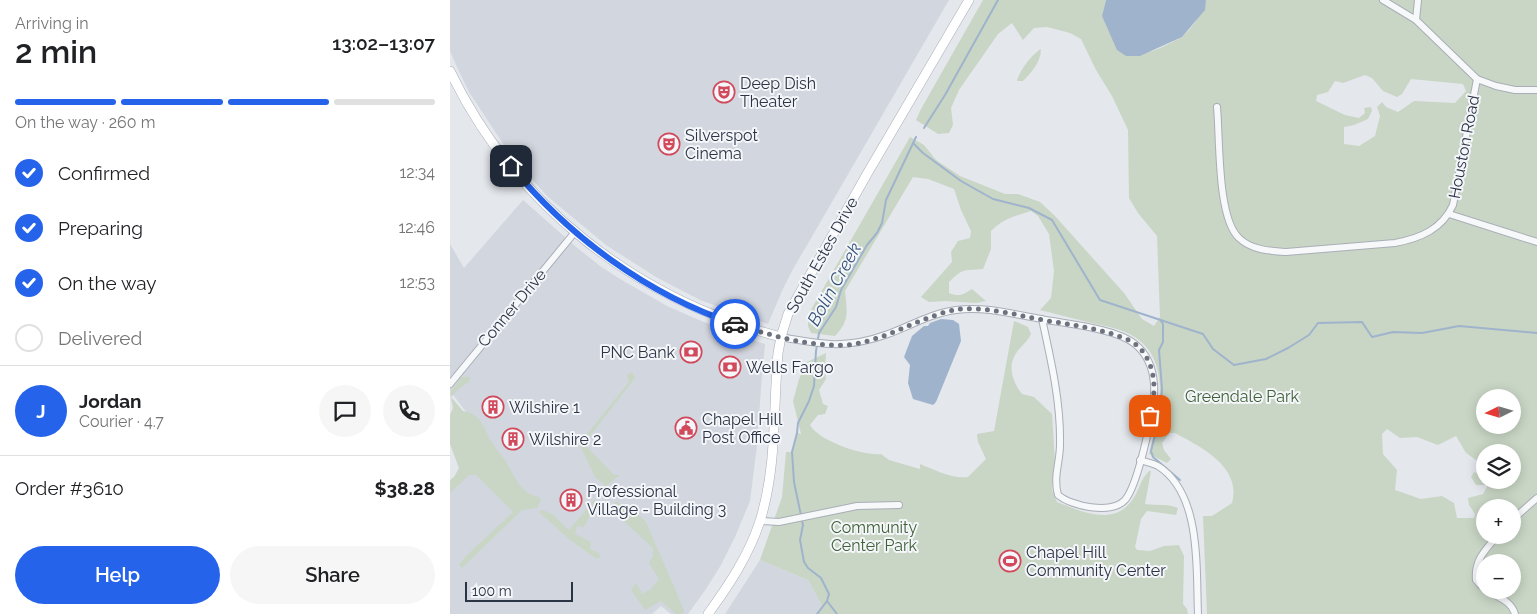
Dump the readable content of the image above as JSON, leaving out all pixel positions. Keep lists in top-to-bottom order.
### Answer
{
  "streets": {
    "main road": ["South Estes Drive"],
    "street": ["Houston Road", "Conner Drive"]
  },
  "water": ["Bolin Creek"],
  "parks": ["Greendale Park", "Community Center Park"],
  "places": {
    "theatre": ["Deep Dish Theater", "Silverspot Cinema"],
    "bank": ["PNC Bank", "Wells Fargo"],
    "building": ["Wilshire 1", "Wilshire 2", "Professional Village - Building 3"],
    "public building": ["Chapel Hill Post Office"],
    "sports": ["Chapel Hill Community Center"]
  },
  "scale_bar": "100 m",
  "north": "left",
  "page": {
    "heading": ["2 min", "Arriving in", "13:02–13:07"],
    "panel": [
      "Jordan",
      "Courier · 4.7",
      "Order #3610",
      "$38.28"
    ],
    "bar": "On the way · 260 m",
    "list": [
      ["Confirmed", "12:34"],
      ["Preparing", "12:46"],
      ["On the way", "12:53"],
      "Delivered"
    ],
    "round": "J",
    "map_buttons": ["+", "−"],
    "buttons": ["Help", "Share"],
    "scale": "100 m"
  }
}
